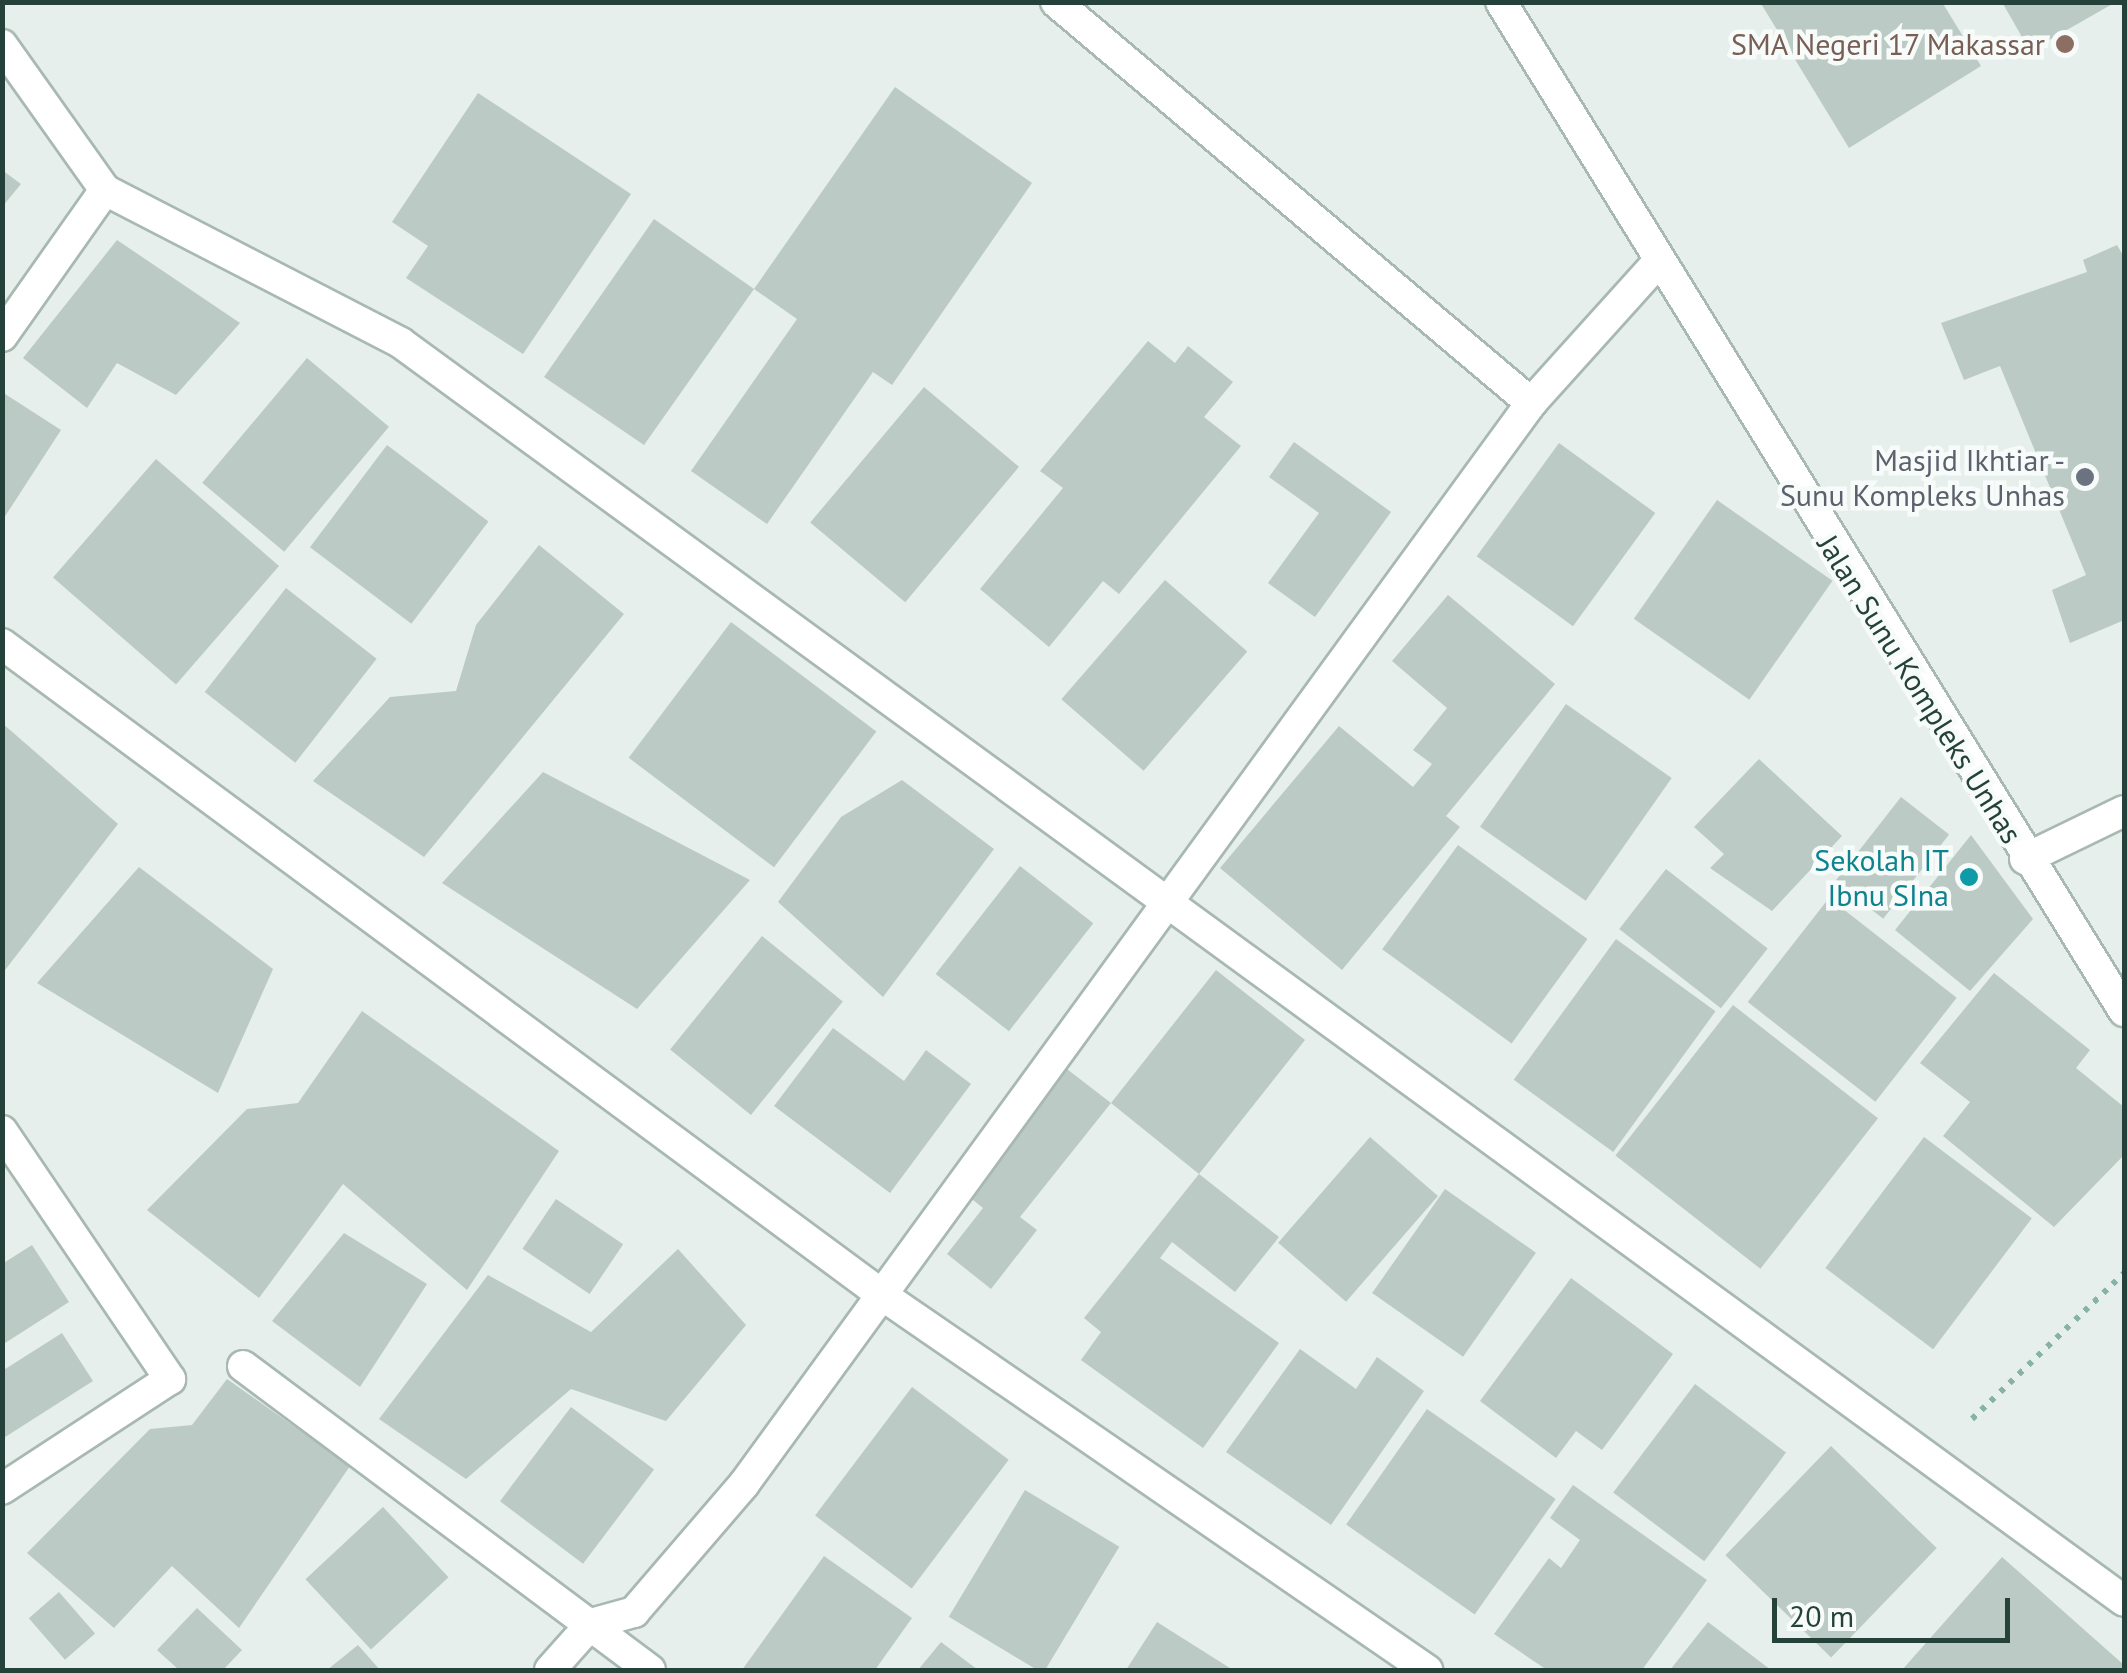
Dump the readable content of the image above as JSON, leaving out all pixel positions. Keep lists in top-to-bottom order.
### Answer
{
  "streets": {
    "street": ["Jalan Sunu Kompleks Unhas"]
  },
  "places": ["SMA Negeri 17 Makassar", "Masjid Ikhtiar - Sunu Kompleks Unhas", "Sekolah IT Ibnu SIna"],
  "scale_bar": "20 m"
}
